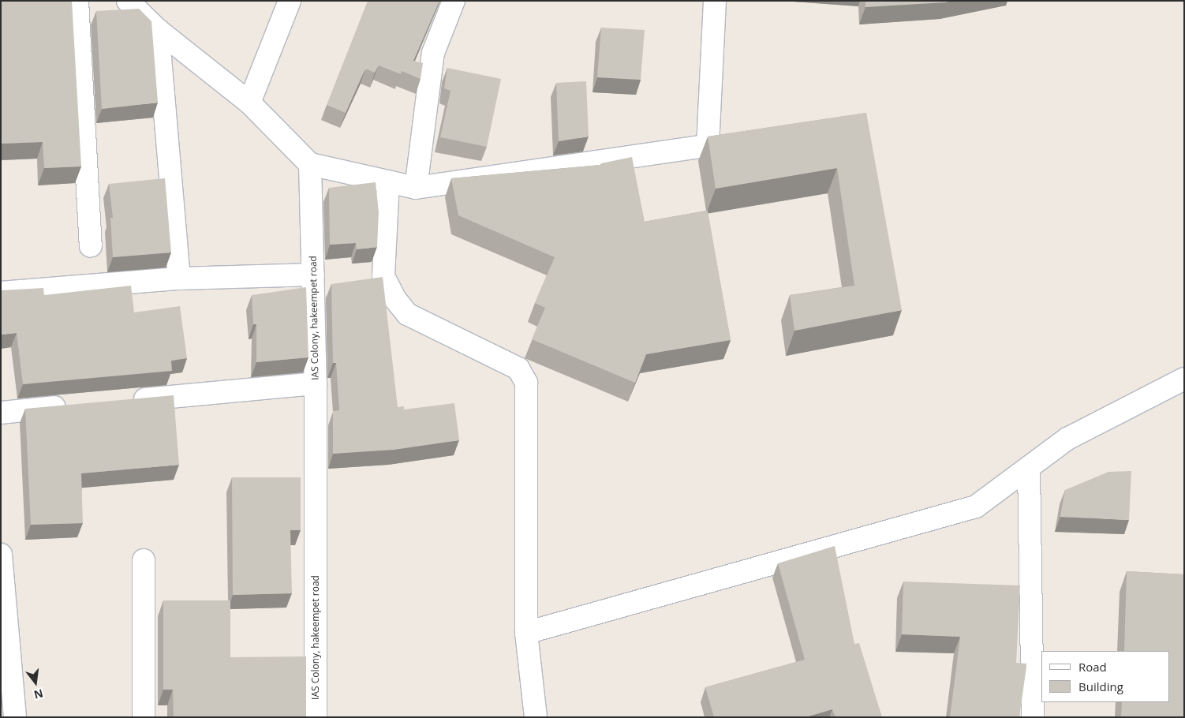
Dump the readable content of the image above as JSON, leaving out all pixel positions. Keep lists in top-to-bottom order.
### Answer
{
  "streets": {
    "street": ["IAS Colony, hakeempet road"]
  },
  "legend": ["Road", "Building"],
  "north": "bottom"
}
